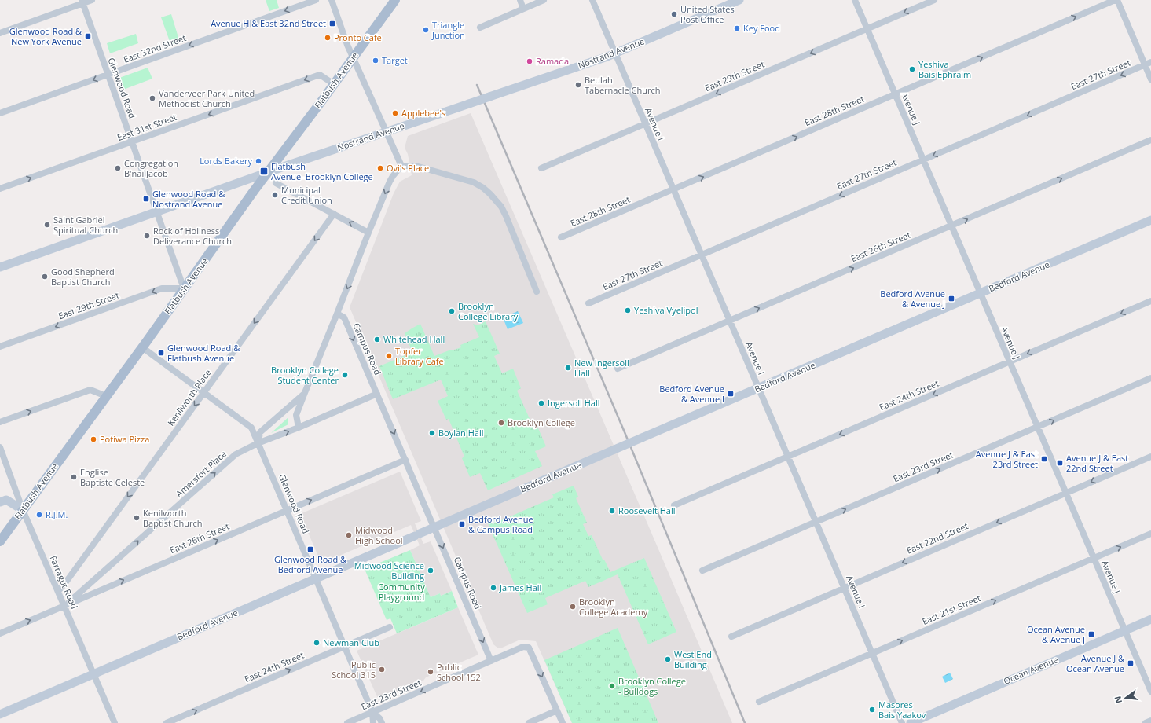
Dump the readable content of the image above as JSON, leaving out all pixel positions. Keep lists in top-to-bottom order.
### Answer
{
  "streets": {
    "main road": [
      "Nostrand Avenue",
      "Flatbush Avenue",
      "Bedford Avenue",
      "Ocean Avenue"
    ],
    "street": [
      "East 32nd Street",
      "East 27th Street",
      "East 29th Street",
      "Glenwood Road",
      "Avenue J",
      "East 28th Street",
      "Avenue I",
      "East 31st Street",
      "East 26th Street",
      "Campus Road",
      "East 24th Street",
      "Kenilworth Place",
      "East 23rd Street",
      "Amersfort Place",
      "East 22nd Street",
      "Farragut Road",
      "East 21st Street"
    ]
  },
  "crossings": [
    ["East 32nd Street", "Glenwood Road"],
    ["Nostrand Avenue", "Flatbush Avenue"],
    ["Nostrand Avenue", "Glenwood Road"],
    ["Nostrand Avenue", "Avenue I"],
    ["East 27th Street", "Avenue J"],
    ["East 27th Street", "Avenue I"],
    ["East 29th Street", "Flatbush Avenue"],
    ["East 29th Street", "Glenwood Road"],
    ["East 29th Street", "Avenue J"],
    ["East 29th Street", "Avenue I"],
    ["Flatbush Avenue", "Glenwood Road"],
    ["Flatbush Avenue", "East 31st Street"],
    ["Flatbush Avenue", "Farragut Road"],
    ["Glenwood Road", "East 31st Street"],
    ["Glenwood Road", "East 26th Street"],
    ["Glenwood Road", "Bedford Avenue"],
    ["Glenwood Road", "East 24th Street"],
    ["Glenwood Road", "Kenilworth Place"],
    ["Glenwood Road", "East 23rd Street"],
    ["Glenwood Road", "Amersfort Place"],
    ["Avenue J", "East 28th Street"],
    ["Avenue J", "East 26th Street"],
    ["Avenue J", "Bedford Avenue"],
    ["Avenue J", "East 24th Street"],
    ["Avenue J", "East 23rd Street"],
    ["Avenue J", "East 22nd Street"],
    ["Avenue J", "East 21st Street"],
    ["Avenue J", "Ocean Avenue"],
    ["East 28th Street", "Avenue I"],
    ["Avenue I", "East 26th Street"],
    ["Avenue I", "Bedford Avenue"],
    ["Avenue I", "East 24th Street"],
    ["Avenue I", "East 23rd Street"],
    ["Avenue I", "East 22nd Street"],
    ["Avenue I", "East 21st Street"],
    ["East 26th Street", "Campus Road"],
    ["East 26th Street", "Amersfort Place"],
    ["East 26th Street", "Farragut Road"],
    ["Bedford Avenue", "Campus Road"],
    ["Bedford Avenue", "Farragut Road"],
    ["Campus Road", "East 23rd Street"],
    ["Kenilworth Place", "Farragut Road"],
    ["Amersfort Place", "Farragut Road"]
  ],
  "one_way": [
    "East 32nd Street",
    "East 27th Street",
    "East 29th Street",
    "East 28th Street",
    "East 26th Street",
    "Campus Road",
    "Kenilworth Place",
    "Amersfort Place",
    "East 22nd Street",
    "East 21st Street"
  ],
  "parks": ["Community Playground"],
  "places": {
    "other": [
      "United States Post Office",
      "Key Food",
      "Triangle Junction",
      "Pronto Cafe",
      "Target",
      "Ramada",
      "Yeshiva Bais Ephraim",
      "Beulah Tabernacle Church",
      "Vanderveer Park United Methodist Church",
      "Applebee's",
      "Lords Bakery",
      "Congregation B'nai Jacob",
      "Ovi's Place",
      "Municipal Credit Union",
      "Saint Gabriel Spiritual Church",
      "Rock of Holiness Deliverance Church",
      "Good Shepherd Baptist Church",
      "Yeshiva Vyelipol",
      "Brooklyn College Library",
      "Whitehead Hall",
      "Topfer Library Cafe",
      "New Ingersoll Hall",
      "Brooklyn College Student Center",
      "Ingersoll Hall",
      "Brooklyn College",
      "Boylan Hall",
      "Potiwa Pizza",
      "Englise Baptiste Celeste",
      "Roosevelt Hall",
      "R.J.M.",
      "Kenilworth Baptist Church",
      "Midwood High School",
      "Midwood Science Building",
      "James Hall",
      "Brooklyn College Academy",
      "Newman Club",
      "West End Building",
      "Public School 315",
      "Public School 152",
      "Brooklyn College - Bulldogs",
      "Masores Bais Yaakov"
    ],
    "transit": [
      "Avenue H & East 32nd Street",
      "Glenwood Road & New York Avenue",
      "Flatbush Avenue–Brooklyn College",
      "Glenwood Road & Nostrand Avenue",
      "Bedford Avenue & Avenue J",
      "Glenwood Road & Flatbush Avenue",
      "Bedford Avenue & Avenue I",
      "Avenue J & East 23rd Street",
      "Avenue J & East 22nd Street",
      "Bedford Avenue & Campus Road",
      "Glenwood Road & Bedford Avenue",
      "Ocean Avenue & Avenue J",
      "Avenue J & Ocean Avenue"
    ]
  },
  "north": "left"
}
